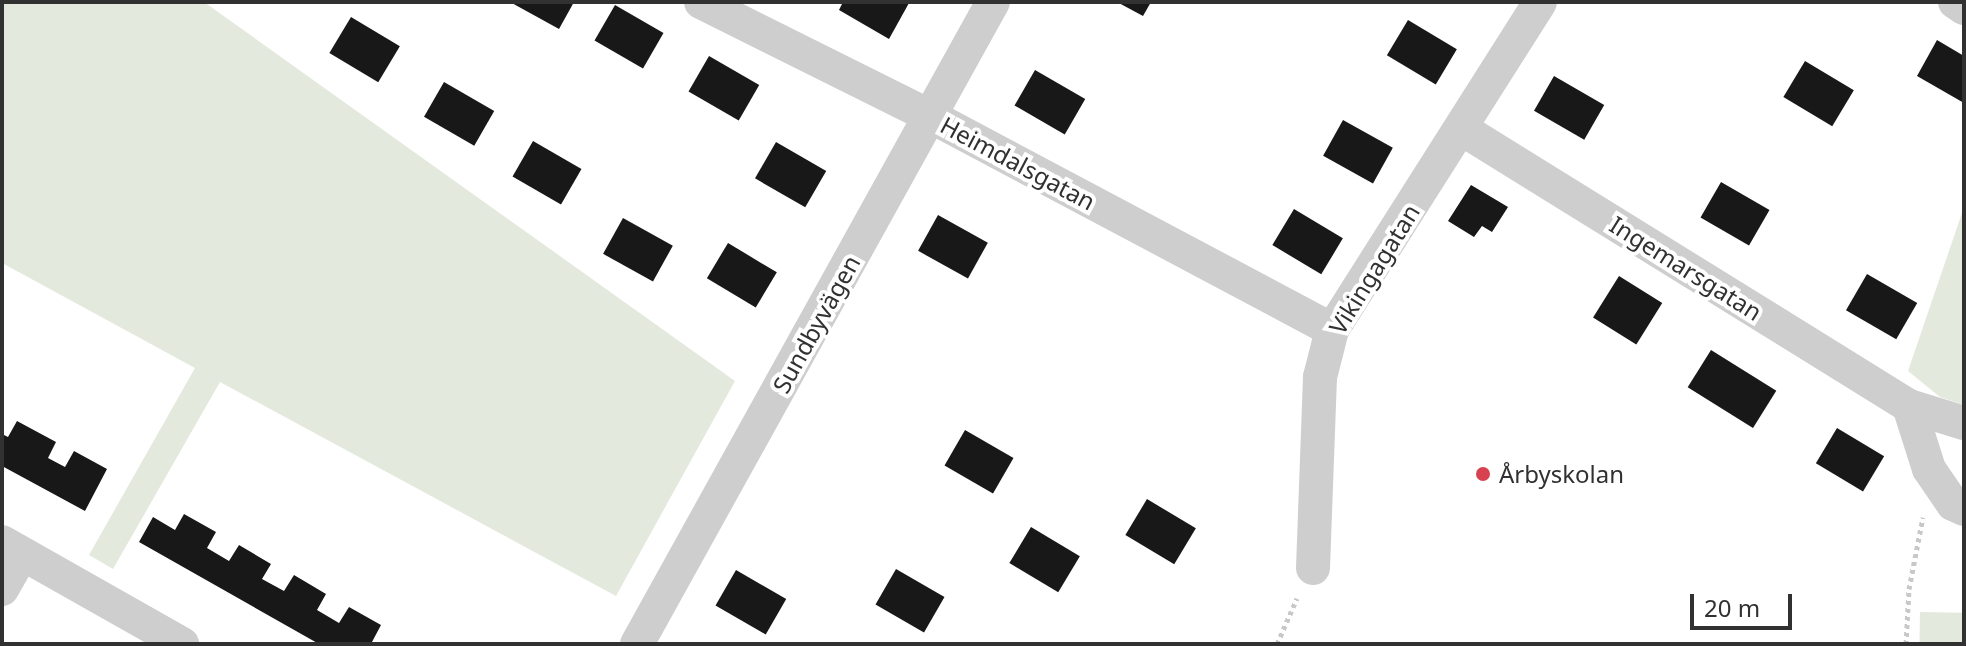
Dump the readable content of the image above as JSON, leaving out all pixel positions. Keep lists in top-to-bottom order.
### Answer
{
  "streets": {
    "street": [
      "Heimdalsgatan",
      "Ingemarsgatan",
      "Vikingagatan",
      "Sundbyvägen"
    ]
  },
  "crossings": [
    ["Heimdalsgatan", "Vikingagatan"],
    ["Heimdalsgatan", "Sundbyvägen"],
    ["Ingemarsgatan", "Vikingagatan"]
  ],
  "places": ["Årbyskolan"],
  "scale_bar": "20 m"
}
